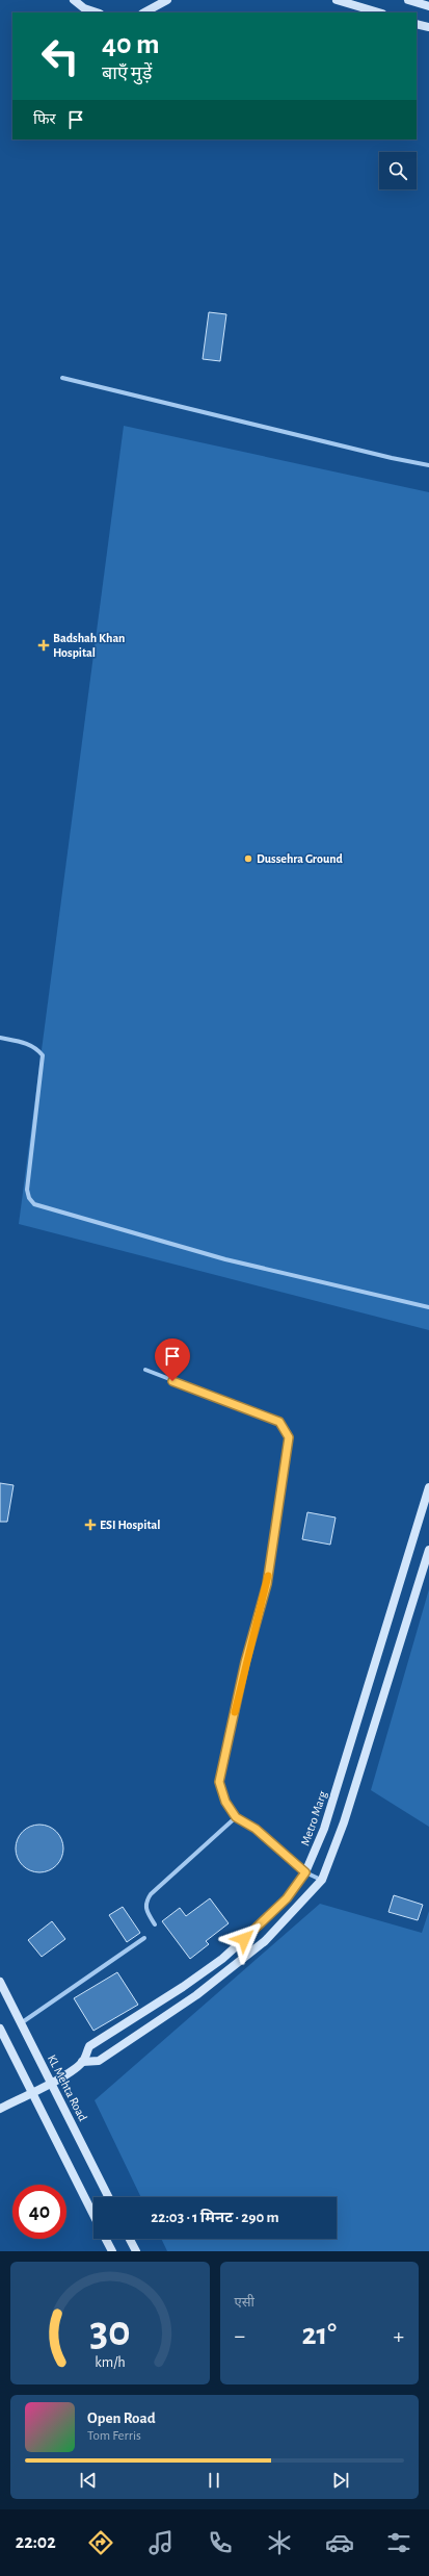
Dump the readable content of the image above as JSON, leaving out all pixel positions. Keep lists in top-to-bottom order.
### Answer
{
  "streets": {
    "street": ["Metro Marg", "KL Mehta Road"]
  },
  "crossings": [
    ["Metro Marg", "KL Mehta Road"]
  ],
  "places": {
    "health": ["Badshah Khan Hospital", "ESI Hospital"],
    "other": ["Dussehra Ground"]
  },
  "page": {
    "turn": ["40 m", "बाएँ मुड़ें"],
    "then": "फिर",
    "limit": "40",
    "trip": "22:03 · 1 मिनट · 290 m",
    "tile": "एसी",
    "heat": ["−", "21°", "+"],
    "song": ["Open Road", "Tom Ferris"],
    "tabs": "22:02",
    "gauge": ["30", "km/h"]
  }
}
